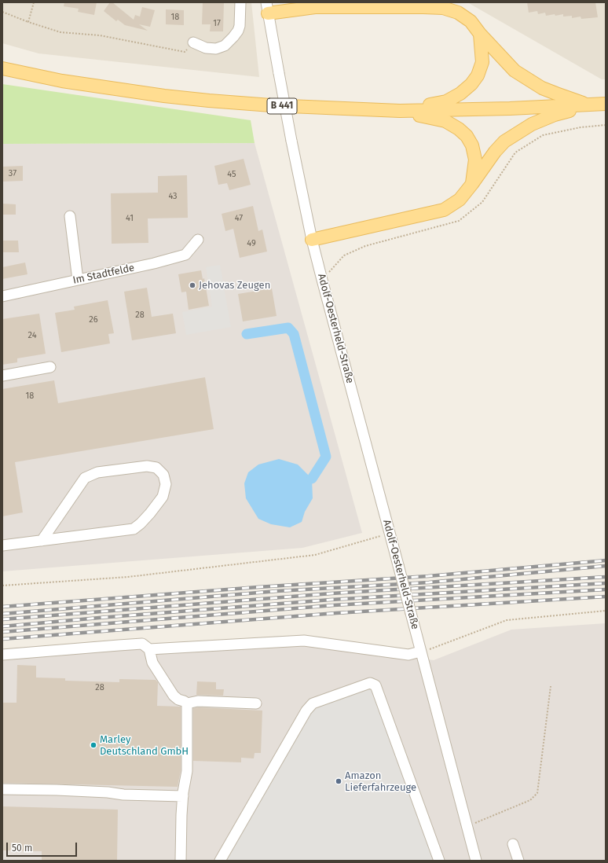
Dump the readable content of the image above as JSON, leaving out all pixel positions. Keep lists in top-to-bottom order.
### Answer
{
  "streets": {
    "main road": ["B 441"],
    "street": ["Im Stadtfelde", "Adolf-Oesterheld-Straße"]
  },
  "places": ["Jehovas Zeugen", "Marley Deutschland GmbH", "Amazon Lieferfahrzeuge"],
  "house_numbers": [
    "18",
    "17",
    "37",
    "45",
    "43",
    "41",
    "47",
    "49",
    "28",
    "26",
    "24",
    "18",
    "28"
  ],
  "scale_bar": "50 m"
}
